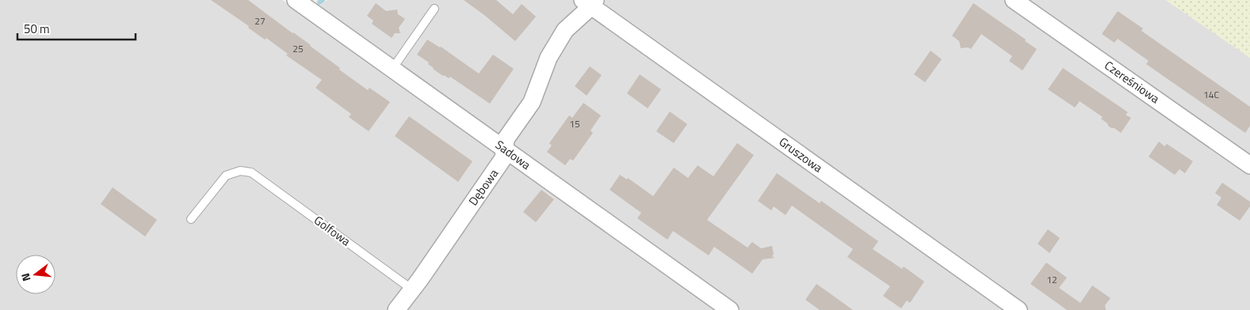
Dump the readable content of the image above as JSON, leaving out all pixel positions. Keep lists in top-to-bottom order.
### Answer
{
  "streets": {
    "street": [
      "Czereśniowa",
      "Sadowa",
      "Gruszowa",
      "Dębowa"
    ],
    "lane": ["Golfowa"]
  },
  "crossings": [
    ["Sadowa", "Dębowa"],
    ["Gruszowa", "Dębowa"],
    ["Dębowa", "Golfowa"]
  ],
  "house_numbers": [
    "27",
    "25",
    "14C",
    "15",
    "12"
  ],
  "scale_bar": "50 m",
  "north": "left"
}
